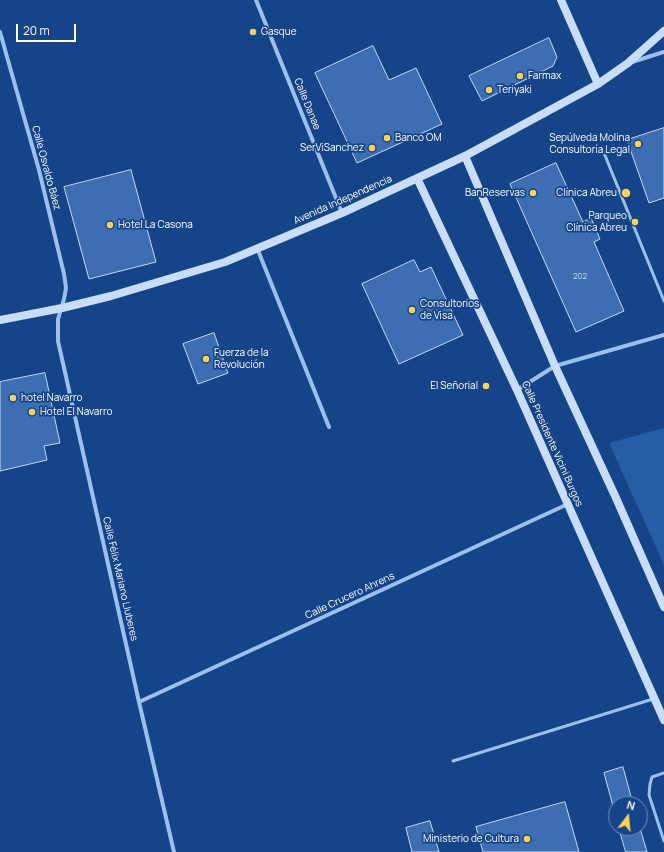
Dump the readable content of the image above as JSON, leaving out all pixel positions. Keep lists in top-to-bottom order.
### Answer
{
  "streets": {
    "street": [
      "Calle Danae",
      "Calle Osvaldo Báez",
      "Avenida Independencia",
      "Calle Presidente Vicini Burgos",
      "Calle Félix Mariano Lluberes",
      "Calle Crucero Ahrens"
    ]
  },
  "crossings": [
    ["Calle Danae", "Avenida Independencia"],
    ["Calle Osvaldo Báez", "Avenida Independencia"],
    ["Calle Osvaldo Báez", "Calle Félix Mariano Lluberes"],
    ["Avenida Independencia", "Calle Presidente Vicini Burgos"],
    ["Avenida Independencia", "Calle Félix Mariano Lluberes"],
    ["Calle Presidente Vicini Burgos", "Calle Crucero Ahrens"],
    ["Calle Félix Mariano Lluberes", "Calle Crucero Ahrens"]
  ],
  "places": [
    "Gasque",
    "Farmax",
    "Teriyaki",
    "Banco OM",
    "Sepúlveda Molina Consultoría Legal",
    "SerViSanchez",
    "BanReservas",
    "Clínica Abreu",
    "Parqueo Clínica Abreu",
    "Hotel La Casona",
    "Consultorios de Visa",
    "Fuerza de la Revolución",
    "El Señorial",
    "hotel Navarro",
    "Hotel El Navarro",
    "Ministerio de Cultura"
  ],
  "house_numbers": ["202"],
  "scale_bar": "20 m",
  "north": "top"
}
